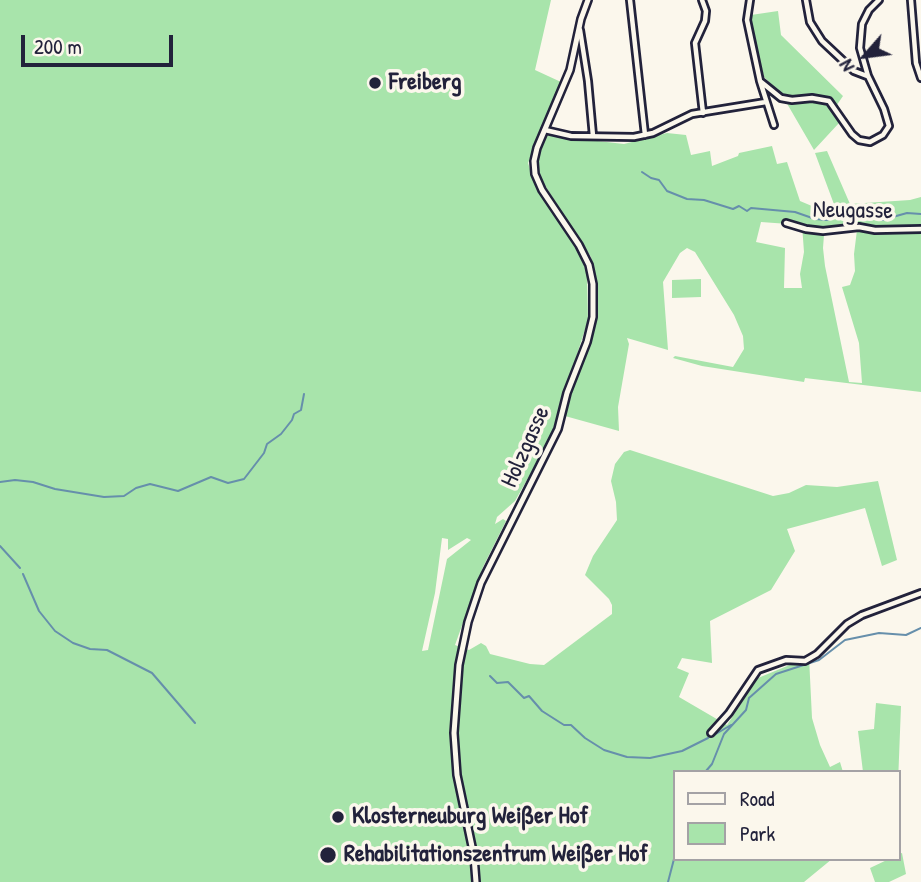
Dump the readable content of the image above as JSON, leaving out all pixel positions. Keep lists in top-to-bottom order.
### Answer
{
  "streets": {
    "street": ["Neugasse", "Holzgasse"]
  },
  "places": ["Freiberg", "Klosterneuburg Weißer Hof", "Rehabilitationszentrum Weißer Hof"],
  "legend": ["Road", "Park"],
  "scale_bar": "200 m",
  "north": "bottom left"
}
